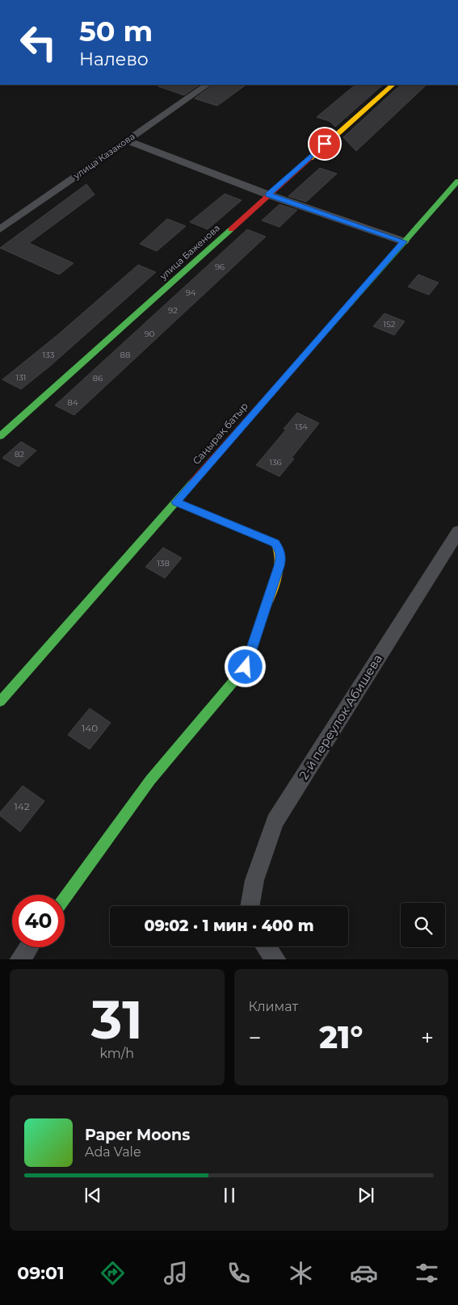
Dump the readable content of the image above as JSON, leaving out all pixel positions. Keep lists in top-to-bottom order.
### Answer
{
  "streets": {
    "street": [
      "улица Казакова",
      "улица Баженова",
      "Саңырақ батыр",
      "2-й переулок Абишева"
    ]
  },
  "house_numbers": [
    "96",
    "94",
    "92",
    "152",
    "90",
    "133",
    "88",
    "131",
    "86",
    "84",
    "134",
    "82",
    "136",
    "138",
    "140",
    "142"
  ],
  "page": {
    "turn": ["50 m", "Налево"],
    "limit": "40",
    "trip": "09:02 · 1 мин · 400 m",
    "tile": [
      ["31", "km/h"],
      "Климат"
    ],
    "heat": ["−", "21°", "+"],
    "song": ["Paper Moons", "Ada Vale"],
    "tabs": "09:01"
  }
}
